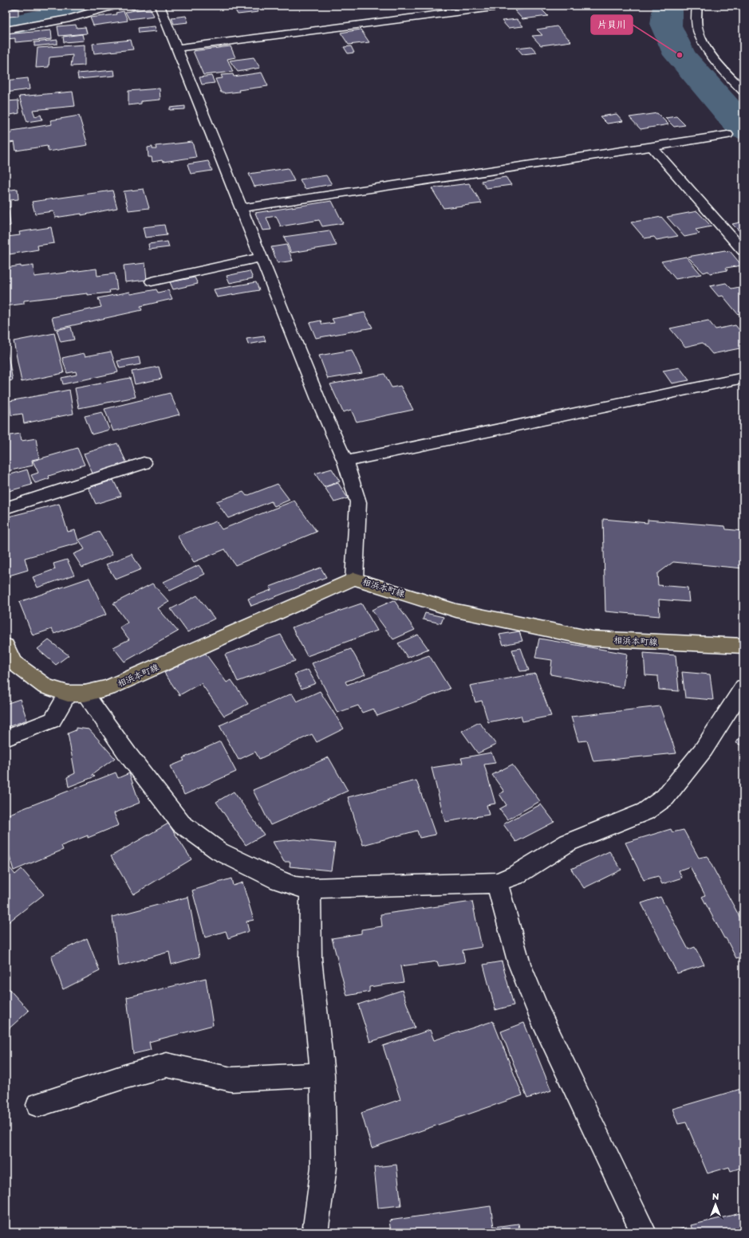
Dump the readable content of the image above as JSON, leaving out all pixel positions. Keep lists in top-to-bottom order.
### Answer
{
  "streets": {
    "main road": ["相浜本町線"]
  },
  "places": ["片貝川"],
  "north": "top"
}
